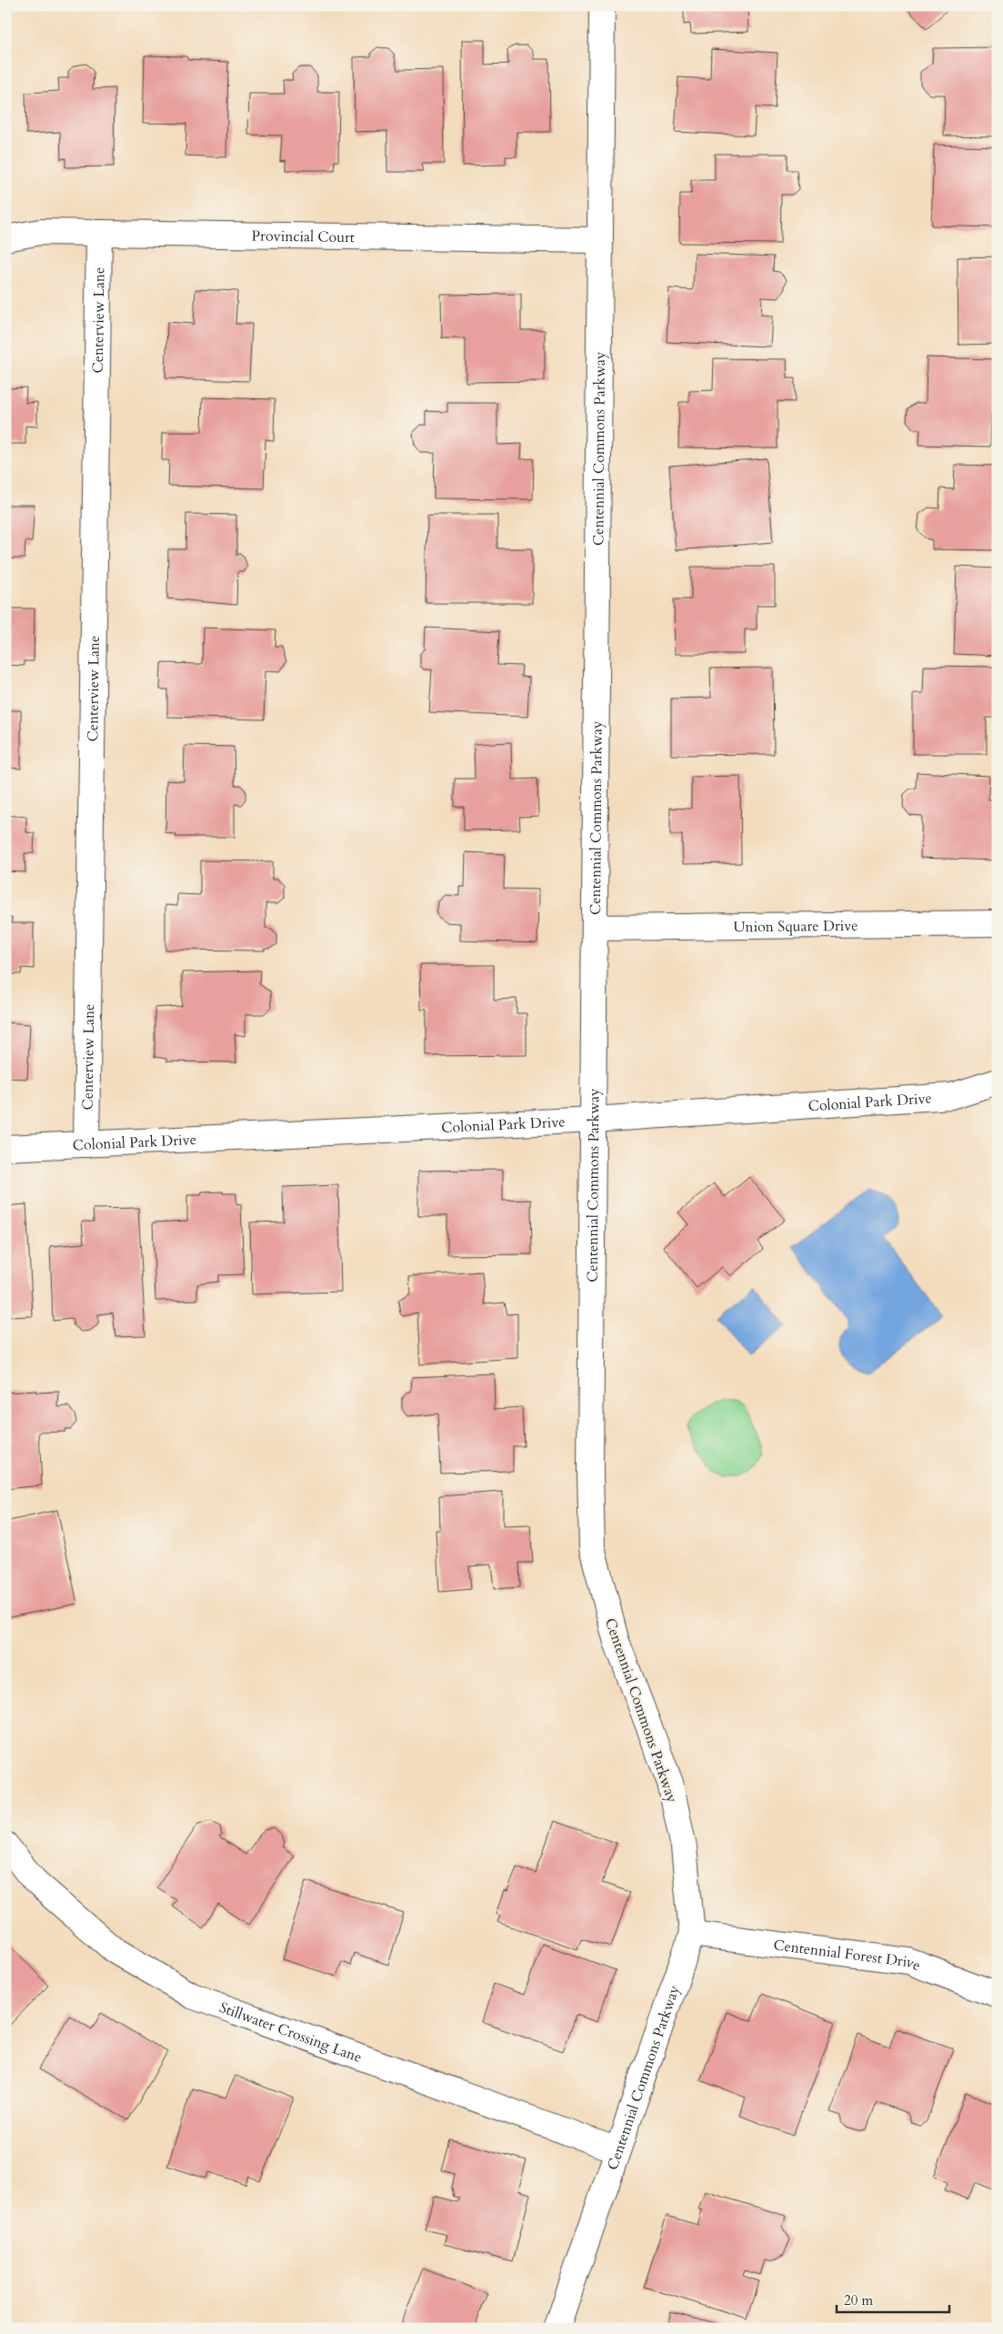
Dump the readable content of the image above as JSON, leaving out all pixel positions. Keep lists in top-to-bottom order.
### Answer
{
  "streets": {
    "street": [
      "Provincial Court",
      "Centerview Lane",
      "Centennial Commons Parkway",
      "Union Square Drive",
      "Colonial Park Drive",
      "Centennial Forest Drive",
      "Stillwater Crossing Lane"
    ]
  },
  "crossings": [
    ["Provincial Court", "Centerview Lane"],
    ["Provincial Court", "Centennial Commons Parkway"],
    ["Centerview Lane", "Colonial Park Drive"],
    ["Centennial Commons Parkway", "Union Square Drive"],
    ["Centennial Commons Parkway", "Colonial Park Drive"],
    ["Centennial Commons Parkway", "Centennial Forest Drive"],
    ["Centennial Commons Parkway", "Stillwater Crossing Lane"]
  ],
  "scale_bar": "20 m"
}
